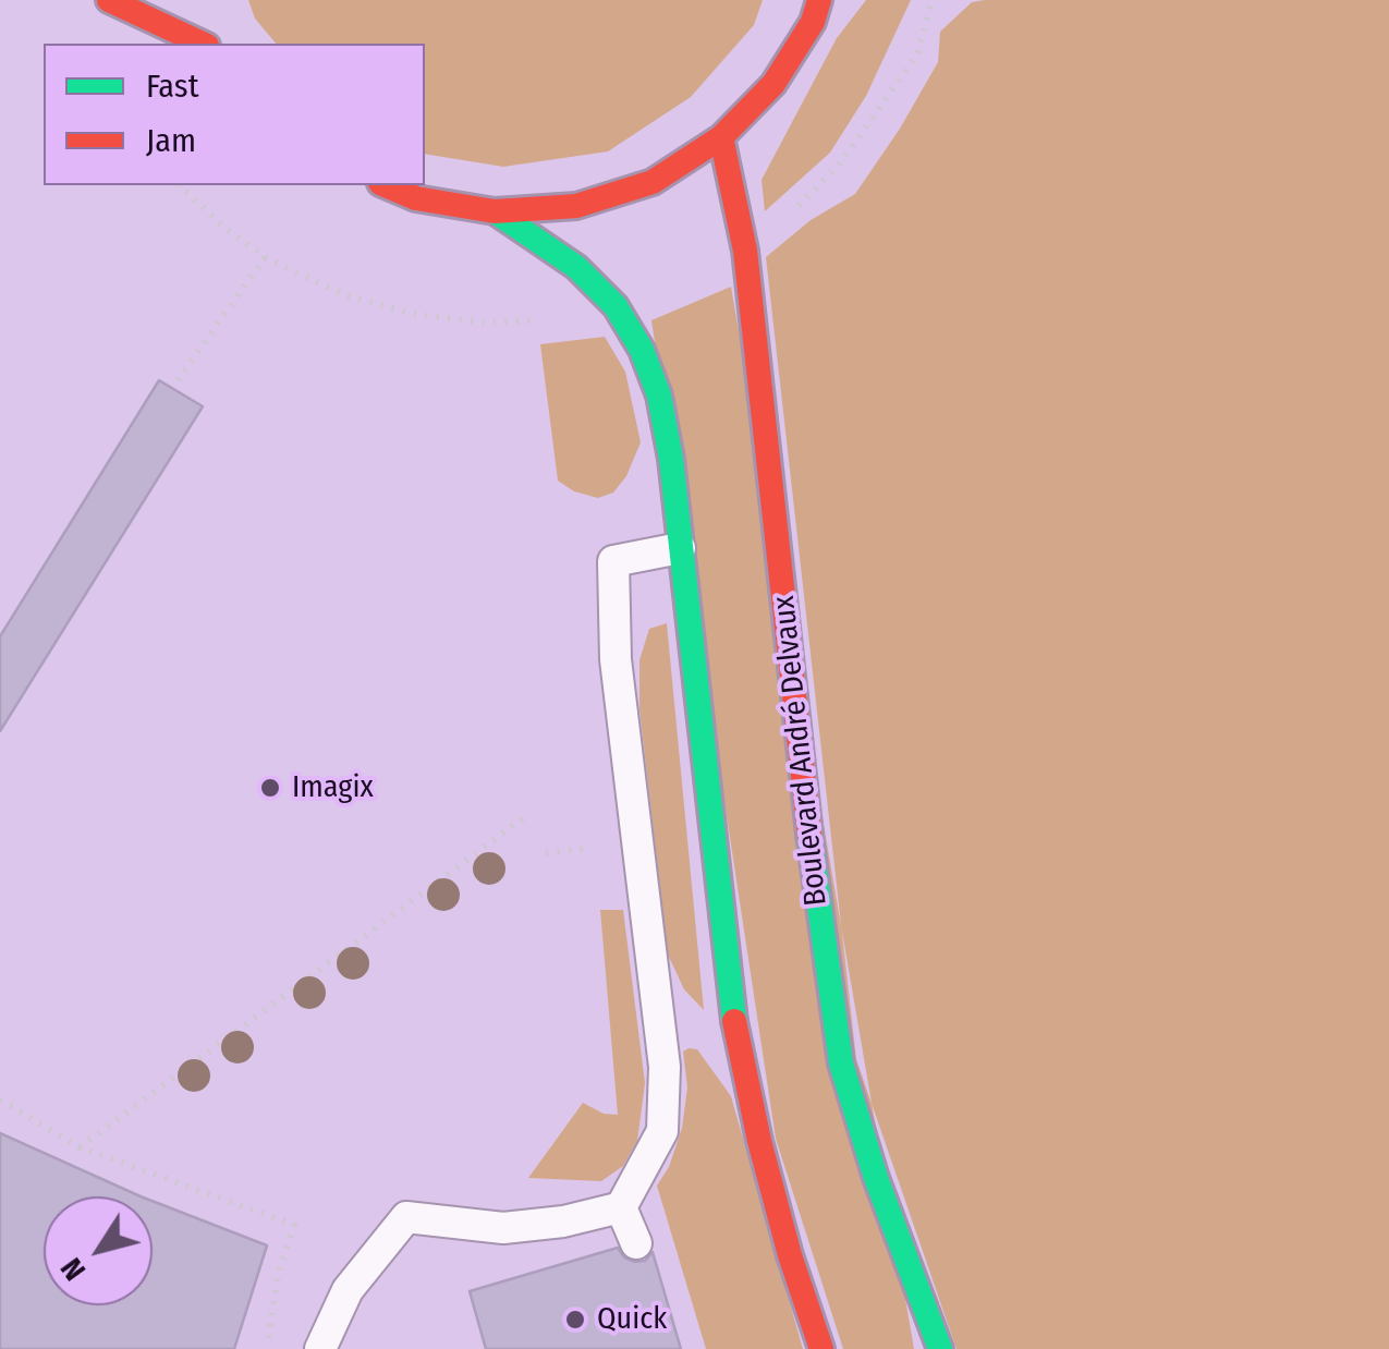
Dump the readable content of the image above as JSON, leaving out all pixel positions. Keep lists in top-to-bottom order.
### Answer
{
  "streets": {
    "street": ["Boulevard André Delvaux"]
  },
  "places": ["Imagix", "Quick"],
  "legend": ["Fast", "Jam"],
  "north": "bottom left"
}
